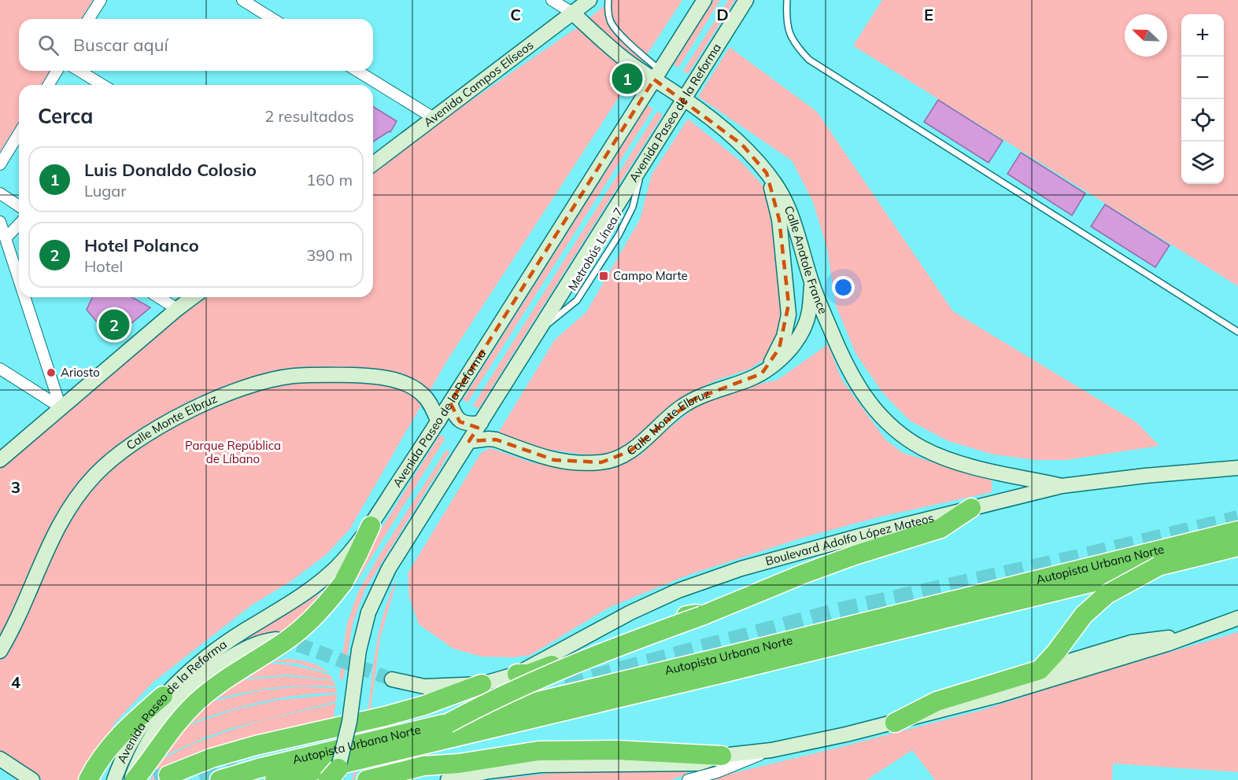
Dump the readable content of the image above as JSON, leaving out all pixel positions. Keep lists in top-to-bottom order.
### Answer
{
  "streets": {
    "highway": ["Autopista Urbana Norte"],
    "main road": [
      "Avenida Campos Elíseos",
      "Avenida Paseo de la Reforma",
      "Calle Anatole France",
      "Calle Monte Elbruz",
      "Boulevard Adolfo López Mateos"
    ]
  },
  "crossings": [
    ["Avenida Campos Elíseos", "Calle Anatole France"],
    ["Avenida Paseo de la Reforma", "Calle Anatole France"],
    ["Avenida Paseo de la Reforma", "Calle Monte Elbruz"],
    ["Calle Anatole France", "Calle Monte Elbruz"],
    ["Calle Anatole France", "Boulevard Adolfo López Mateos"]
  ],
  "parks": ["Parque República de Líbano"],
  "places": {
    "transit": ["Campo Marte"],
    "other": ["Ariosto"]
  },
  "north": "top left",
  "page": {
    "map_buttons": ["+", "−"],
    "search": "Buscar aquí",
    "pins": ["1", "2"],
    "heading": ["Cerca", "2 resultados"],
    "list": [
      {
        "mark": "1",
        "name": "Luis Donaldo Colosio",
        "note": "Lugar",
        "value": "160 m"
      },
      {
        "mark": "2",
        "name": "Hotel Polanco",
        "note": "Hotel",
        "value": "390 m"
      }
    ]
  },
  "grid": {
    "columns": ["C", "D", "E"],
    "rows": ["3", "4"]
  }
}
